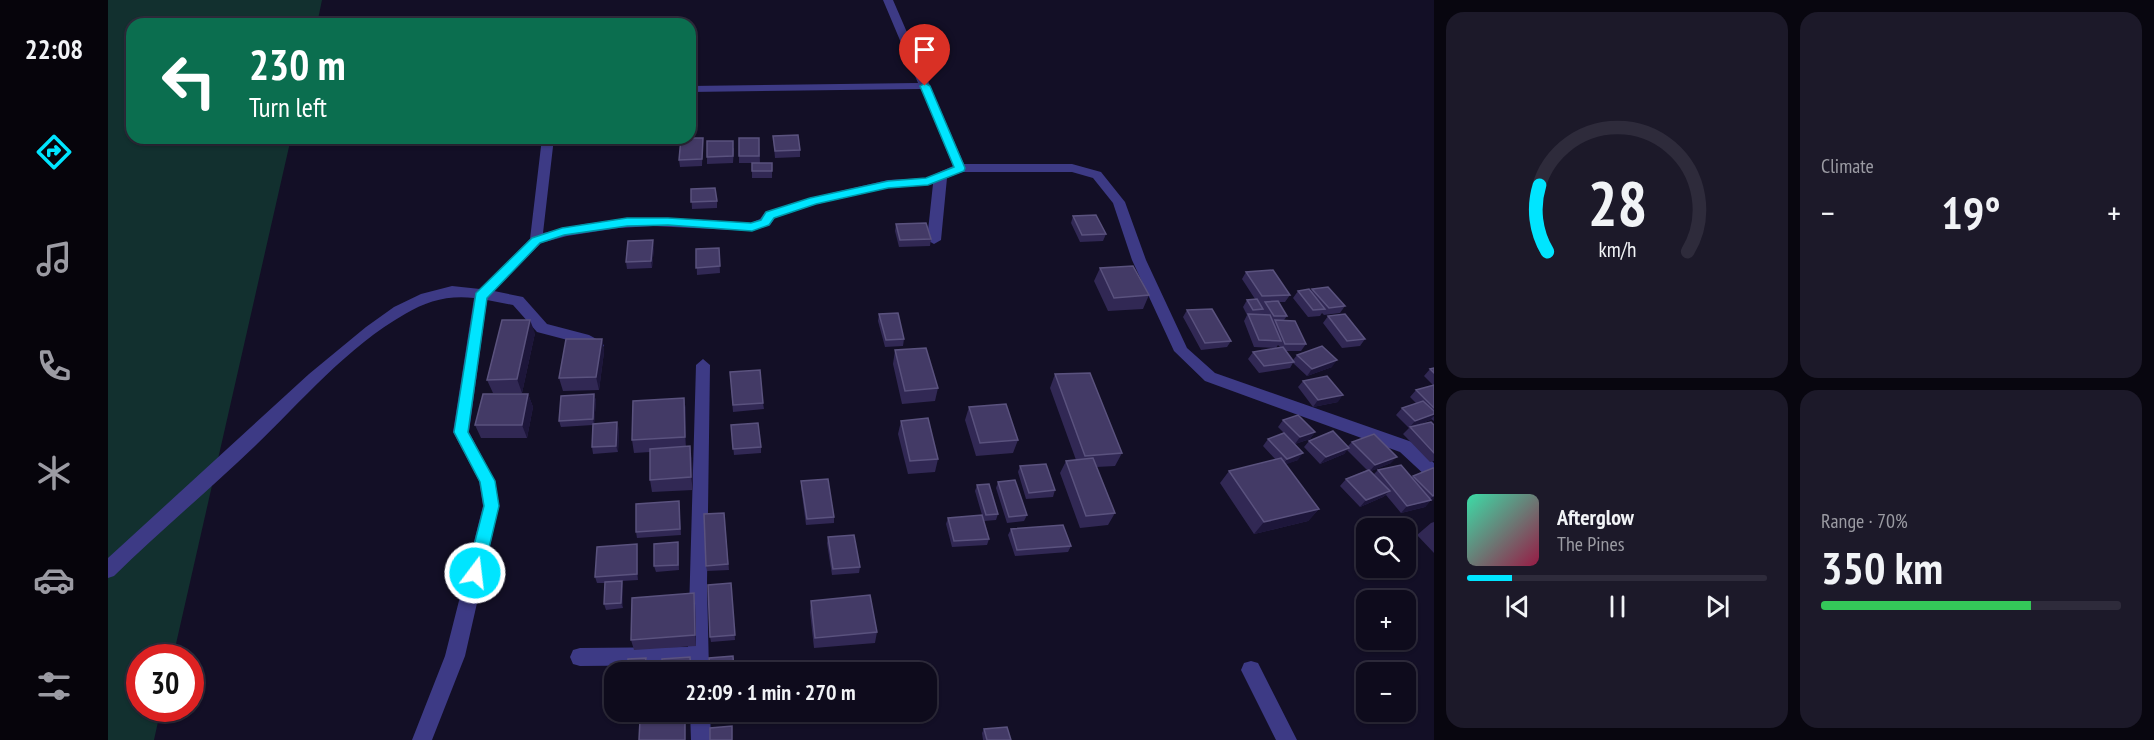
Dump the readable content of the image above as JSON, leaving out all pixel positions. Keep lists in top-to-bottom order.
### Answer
{
  "page": {
    "tabs": "22:08",
    "tile": [
      "Climate",
      ["Range · 70%", "350 km"]
    ],
    "turn": ["230 m", "Turn left"],
    "heat": ["−", "19°", "+"],
    "song": ["Afterglow", "The Pines"],
    "map_buttons": ["+", "−"],
    "limit": "30",
    "trip": "22:09 · 1 min · 270 m",
    "gauge": ["28", "km/h"]
  }
}
